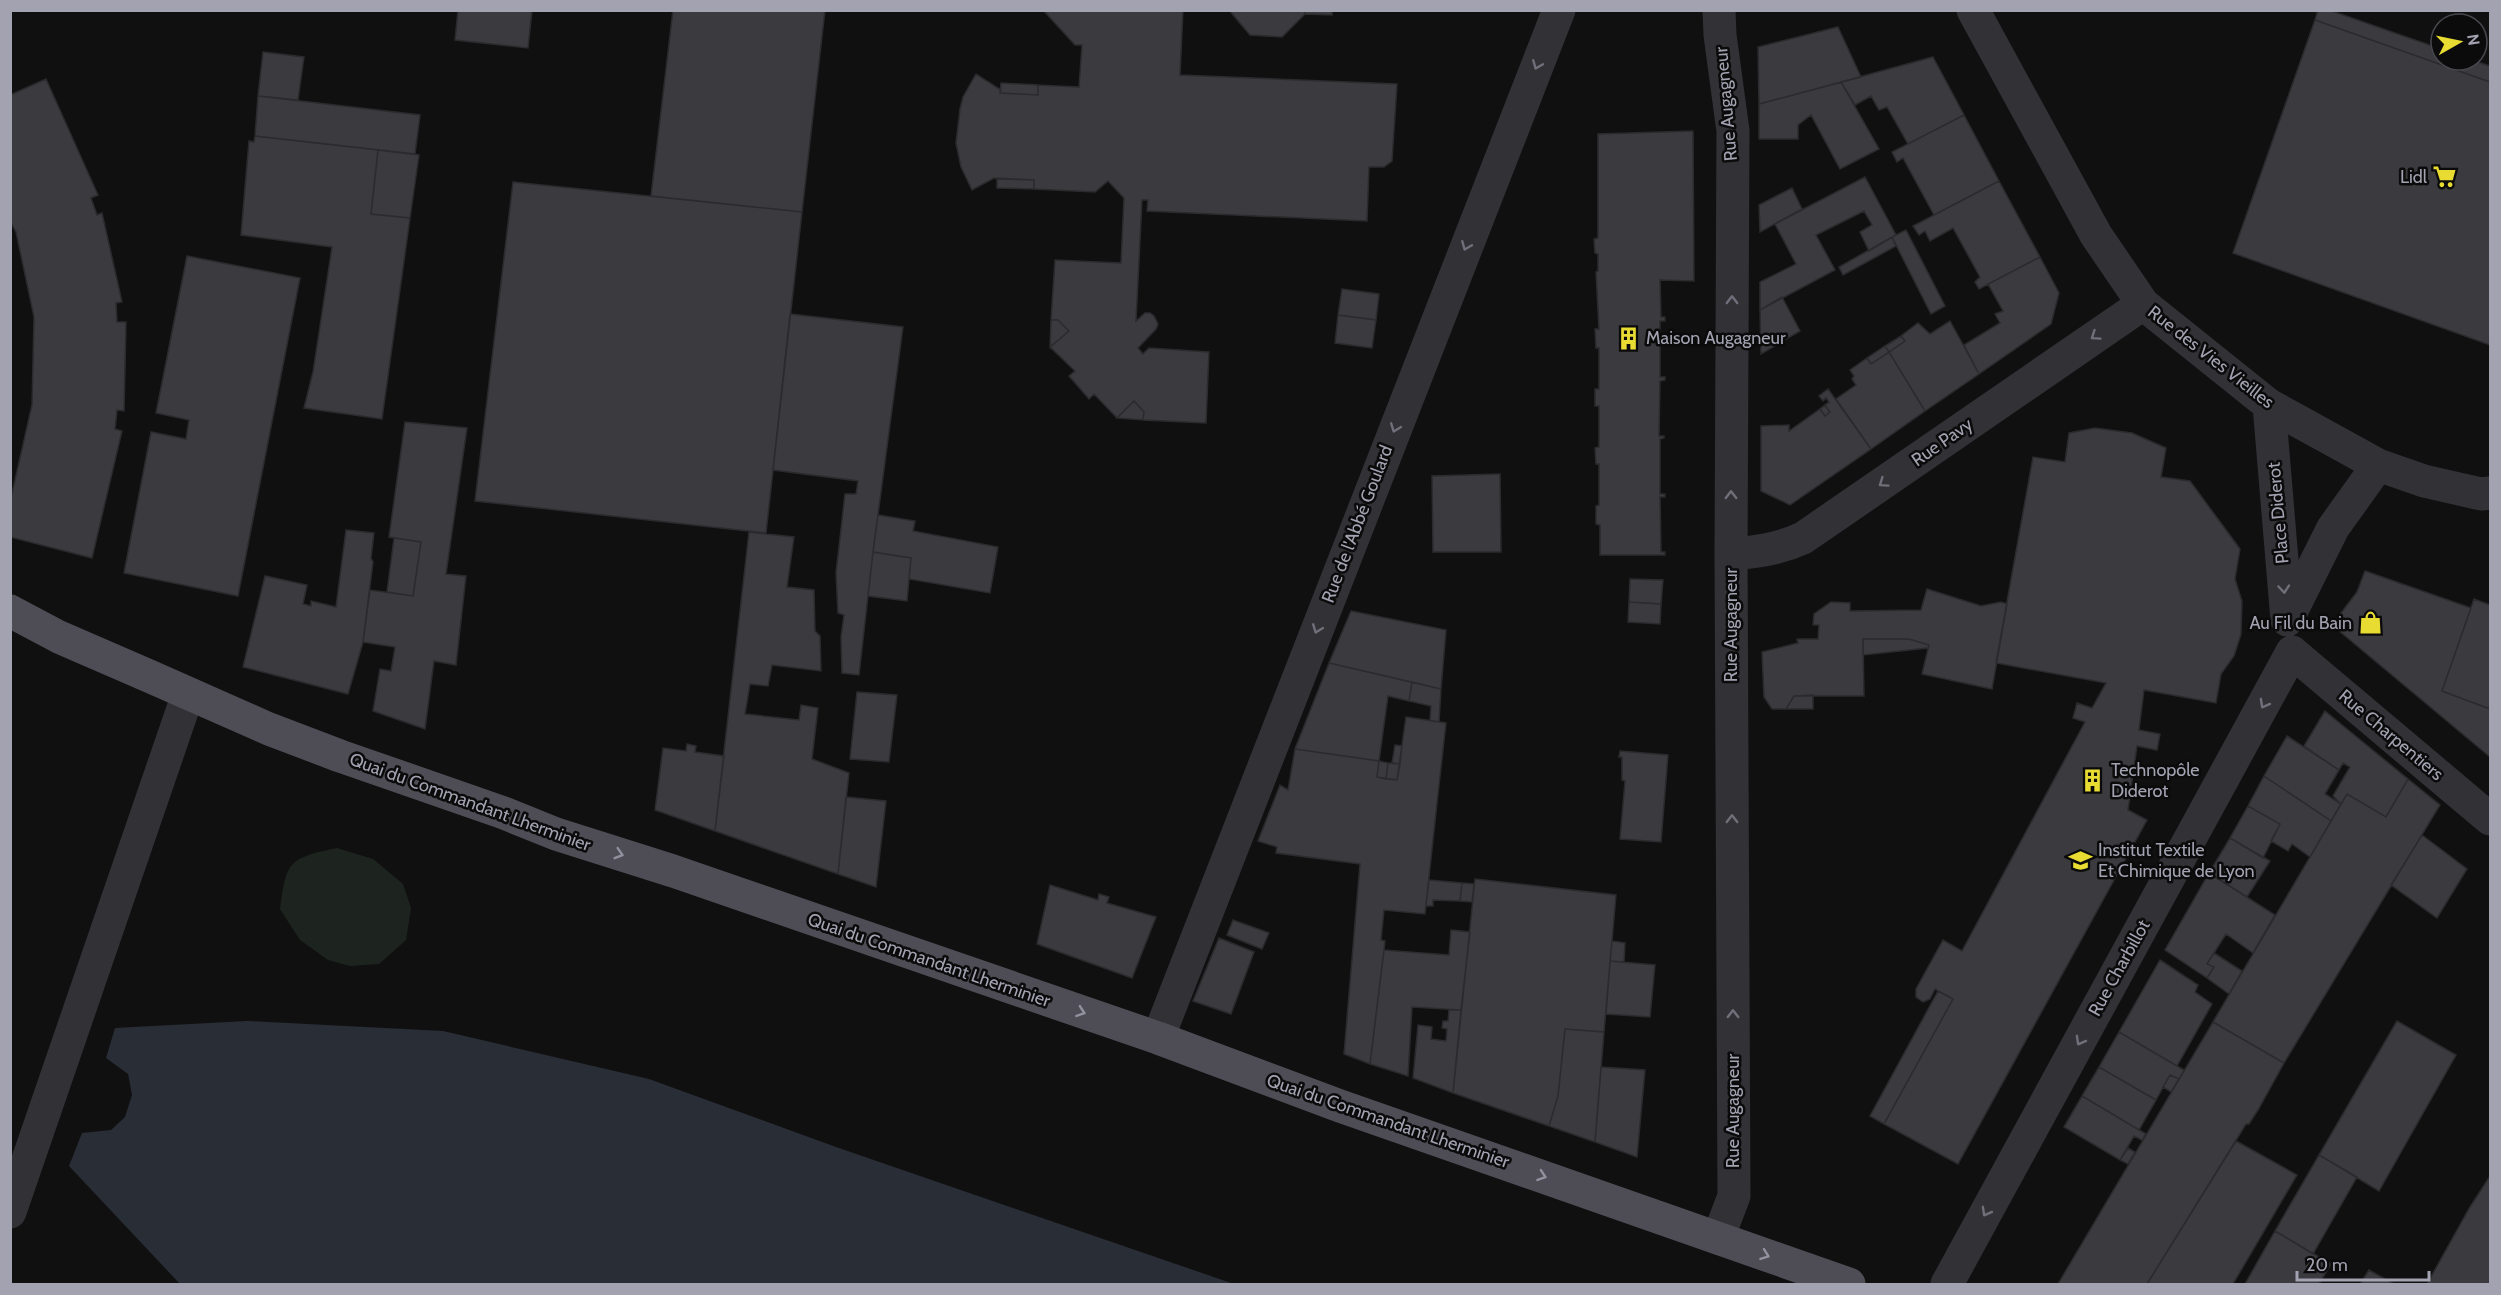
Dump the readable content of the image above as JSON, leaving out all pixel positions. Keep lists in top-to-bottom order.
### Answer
{
  "streets": {
    "main road": ["Quai du Commandant Lherminier"],
    "street": [
      "Rue Augagneur",
      "Rue des Vies Vieilles",
      "Rue Pavy",
      "Place Diderot",
      "Rue de l'Abbé Goulard",
      "Rue Charpentiers",
      "Rue Charbillot"
    ]
  },
  "crossings": [
    ["Rue Augagneur", "Rue Pavy"],
    ["Rue Augagneur", "Quai du Commandant Lherminier"],
    ["Rue des Vies Vieilles", "Rue Pavy"],
    ["Rue des Vies Vieilles", "Place Diderot"],
    ["Place Diderot", "Rue Charpentiers"],
    ["Place Diderot", "Rue Charbillot"],
    ["Rue de l'Abbé Goulard", "Quai du Commandant Lherminier"],
    ["Rue Charpentiers", "Rue Charbillot"]
  ],
  "one_way": [
    "Rue Augagneur",
    "Rue Pavy",
    "Place Diderot",
    "Rue de l'Abbé Goulard",
    "Quai du Commandant Lherminier",
    "Rue Charbillot"
  ],
  "places": {
    "supermarket": ["Lidl"],
    "building": ["Maison Augagneur", "Technopôle Diderot"],
    "shop": ["Au Fil du Bain"],
    "school or university": ["Institut Textile Et Chimique de Lyon"]
  },
  "scale_bar": "20 m",
  "north": "right"
}
